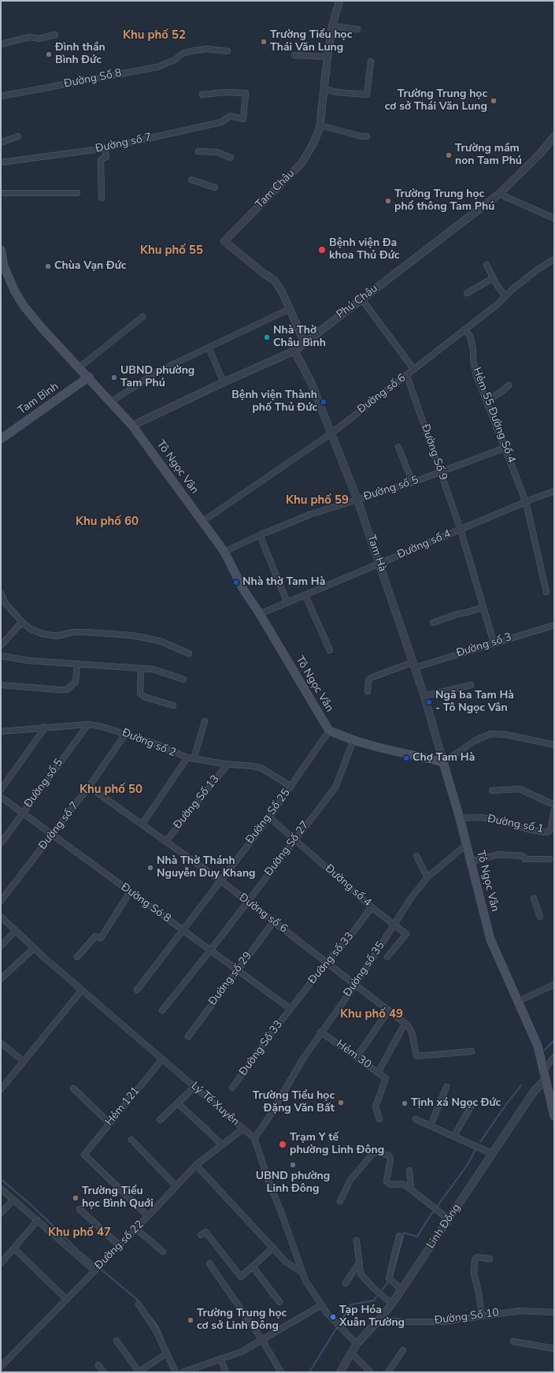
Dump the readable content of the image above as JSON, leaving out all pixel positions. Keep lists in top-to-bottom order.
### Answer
{
  "streets": {
    "main road": ["Tam Bình", "Tô Ngọc Vân"],
    "street": [
      "Đường Số 8",
      "Đường số 7",
      "Tam Châu",
      "Phú Châu",
      "Đường số 6",
      "Hẻm 55 Đường Số 4",
      "Đường Số 9",
      "Đường số 5",
      "Đường số 4",
      "Tam Hà",
      "Đường số 3",
      "Đường số 2",
      "Đường Số 13",
      "Đường Số 25",
      "Đường số 1",
      "Đường Số 27",
      "Đường Só 8",
      "Đường số 33",
      "Đường số 35",
      "Đường số 29",
      "Đường Số 33",
      "Hẻm 30",
      "Lý Tế Xuyên",
      "Hẻm 121",
      "Linh Đông",
      "Đường số 22",
      "Đường Số 10"
    ]
  },
  "crossings": [
    ["Đường số 7", "Đường số 6"],
    ["Đường số 7", "Đường số 2"],
    ["Đường số 7", "Đường Só 8"],
    ["Tam Châu", "Phú Châu"],
    ["Phú Châu", "Tô Ngọc Vân"],
    ["Phú Châu", "Tam Hà"],
    ["Đường số 6", "Hẻm 55 Đường Số 4"],
    ["Đường số 6", "Đường Số 9"],
    ["Đường số 6", "Tô Ngọc Vân"],
    ["Đường số 6", "Tam Hà"],
    ["Đường số 6", "Đường Số 13"],
    ["Đường số 6", "Đường Số 25"],
    ["Đường số 6", "Đường Số 27"],
    ["Đường số 6", "Đường số 33"],
    ["Đường số 6", "Đường số 35"],
    ["Đường số 6", "Đường số 29"],
    ["Tam Bình", "Tô Ngọc Vân"],
    ["Hẻm 55 Đường Số 4", "Đường số 5"],
    ["Hẻm 55 Đường Số 4", "Đường số 4"],
    ["Đường Số 9", "Đường số 5"],
    ["Đường Số 9", "Đường số 4"],
    ["Đường Số 9", "Đường số 3"],
    ["Tô Ngọc Vân", "Đường số 5"],
    ["Tô Ngọc Vân", "Đường số 4"],
    ["Tô Ngọc Vân", "Tam Hà"],
    ["Tô Ngọc Vân", "Đường Số 25"],
    ["Tô Ngọc Vân", "Đường số 1"],
    ["Tô Ngọc Vân", "Đường số 35"],
    ["Tô Ngọc Vân", "Linh Đông"],
    ["Đường số 5", "Tam Hà"],
    ["Đường số 5", "Đường số 2"],
    ["Đường số 5", "Đường Só 8"],
    ["Đường số 4", "Tam Hà"],
    ["Đường số 4", "Đường Số 25"],
    ["Đường số 4", "Đường Số 27"],
    ["Đường số 4", "Đường số 33"],
    ["Đường số 4", "Đường số 35"],
    ["Tam Hà", "Đường số 3"],
    ["Đường số 2", "Đường Số 13"],
    ["Đường số 2", "Đường Số 25"],
    ["Đường Số 25", "Đường Só 8"],
    ["Đường Số 27", "Đường Só 8"],
    ["Đường Só 8", "Đường số 33"],
    ["Đường Só 8", "Đường số 29"],
    ["Đường Só 8", "Đường Số 33"],
    ["Đường số 33", "Đường Số 33"],
    ["Đường số 35", "Hẻm 30"],
    ["Đường số 35", "Lý Tế Xuyên"],
    ["Lý Tế Xuyên", "Hẻm 121"],
    ["Lý Tế Xuyên", "Đường số 22"],
    ["Hẻm 121", "Đường số 22"],
    ["Linh Đông", "Đường Số 10"]
  ],
  "districts": [
    "Khu phố 52",
    "Khu phố 55",
    "Khu phố 59",
    "Khu phố 60",
    "Khu phố 50",
    "Khu phố 49",
    "Khu phố 47"
  ],
  "places": [
    "Trường Tiểu học Thái Văn Lung",
    "Đình thần Bình Đức",
    "Trường Trung học cơ sở Thái Văn Lung",
    "Trường mầm non Tam Phú",
    "Trường Trung học phổ thông Tam Phú",
    "Bệnh viện Đa khoa Thủ Đức",
    "Chùa Vạn Đức",
    "Nhà Thờ Châu Bình",
    "UBND phường Tam Phú",
    "Bệnh viện Thành phố Thủ Đức",
    "Nhà thờ Tam Hà",
    "Ngã ba Tam Hà - Tô Ngọc Vân",
    "Chợ Tam Hà",
    "Nhà Thờ Thánh Nguyễn Duy Khang",
    "Trường Tiểu học Đặng Văn Bất",
    "Tịnh xá Ngọc Đức",
    "Trạm Y tế phường Linh Đông",
    "UBND phường Linh Đông",
    "Trường Tiểu học Bình Quới",
    "Tạp Hóa Xuân Trường",
    "Trường Trung học cơ sở Linh Đông"
  ]
}
